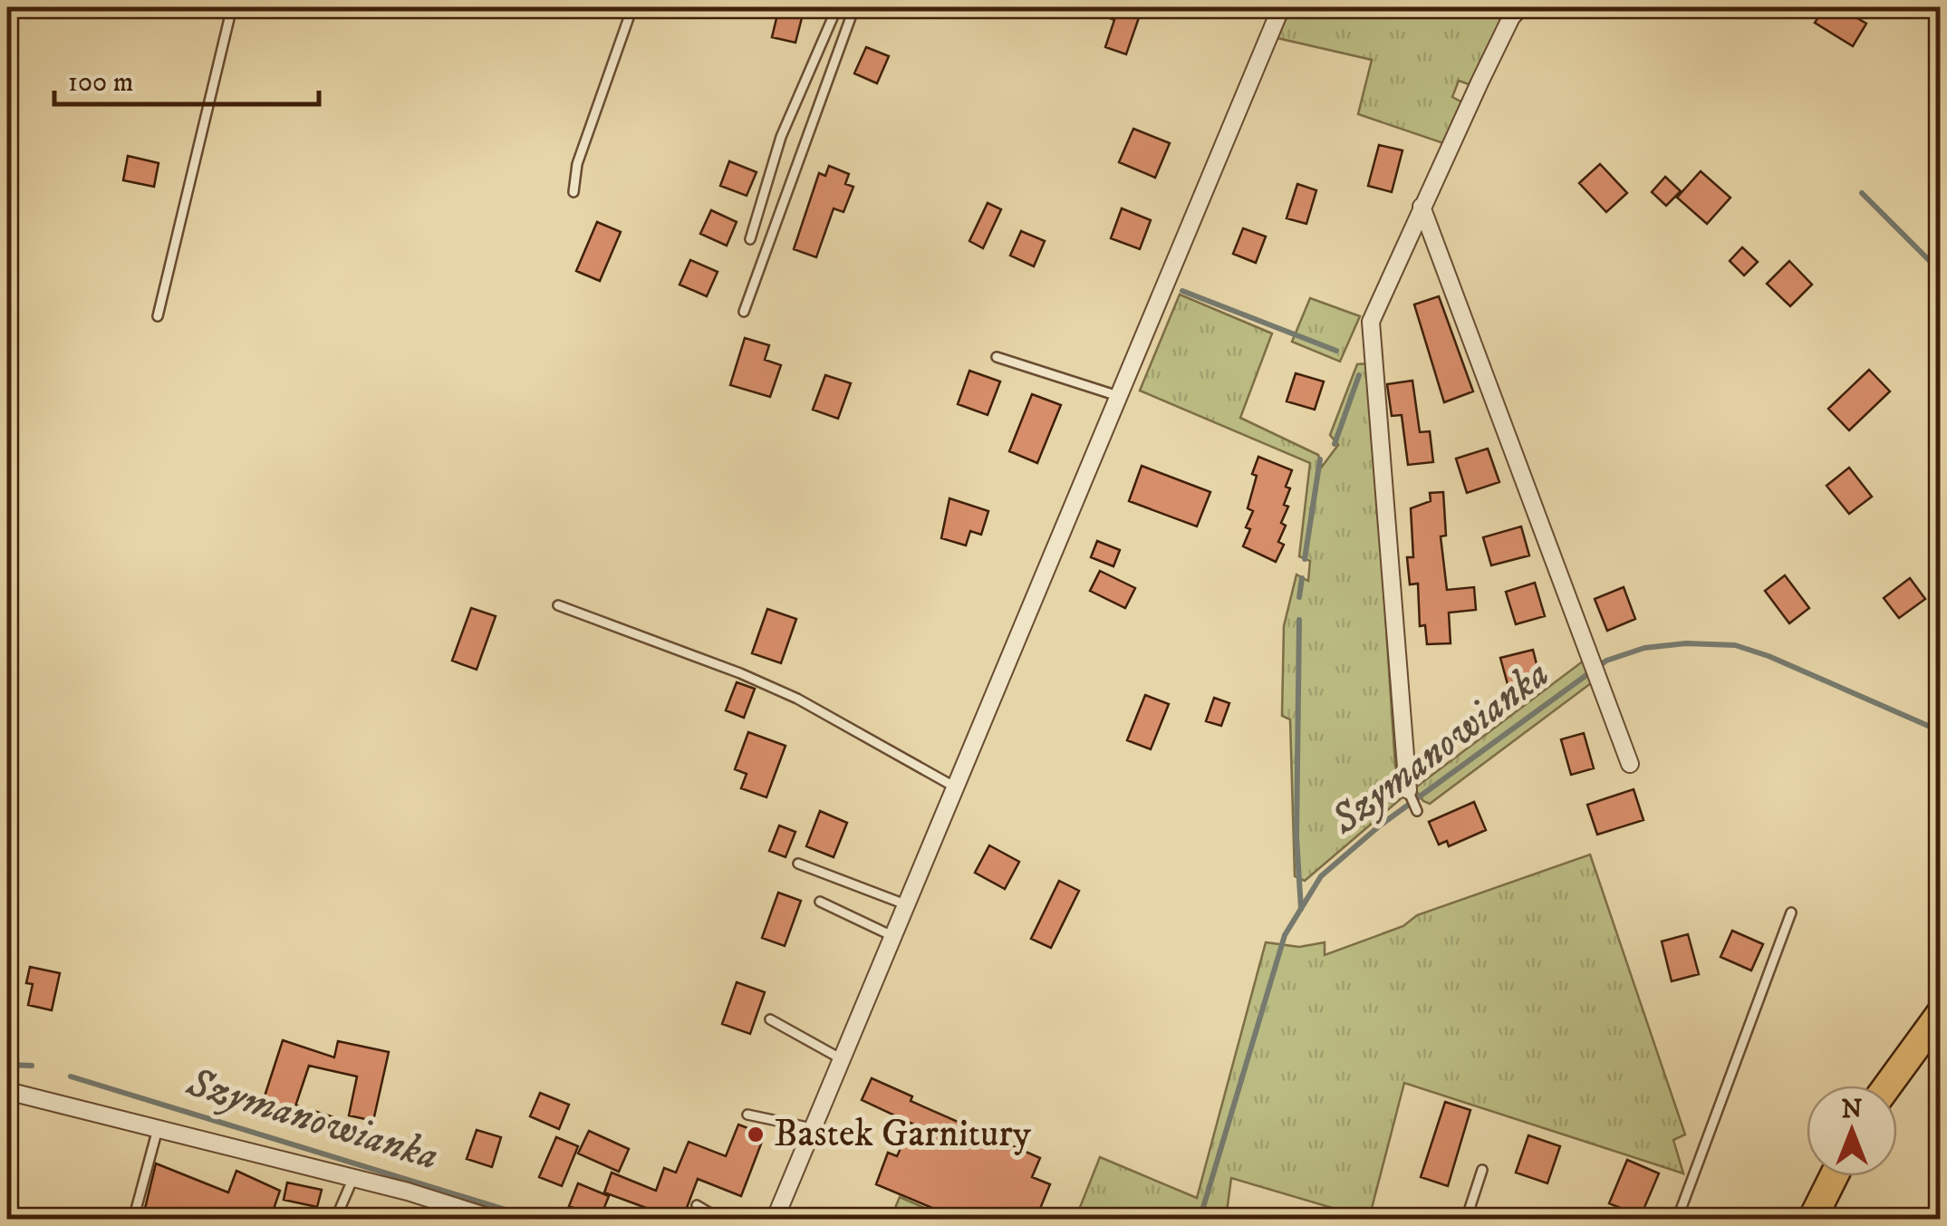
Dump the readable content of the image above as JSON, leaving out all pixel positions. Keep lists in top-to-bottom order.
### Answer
{
  "water": ["Szymanowianka"],
  "places": ["Bastek Garnitury"],
  "scale_bar": "100 m",
  "north": "top"
}
